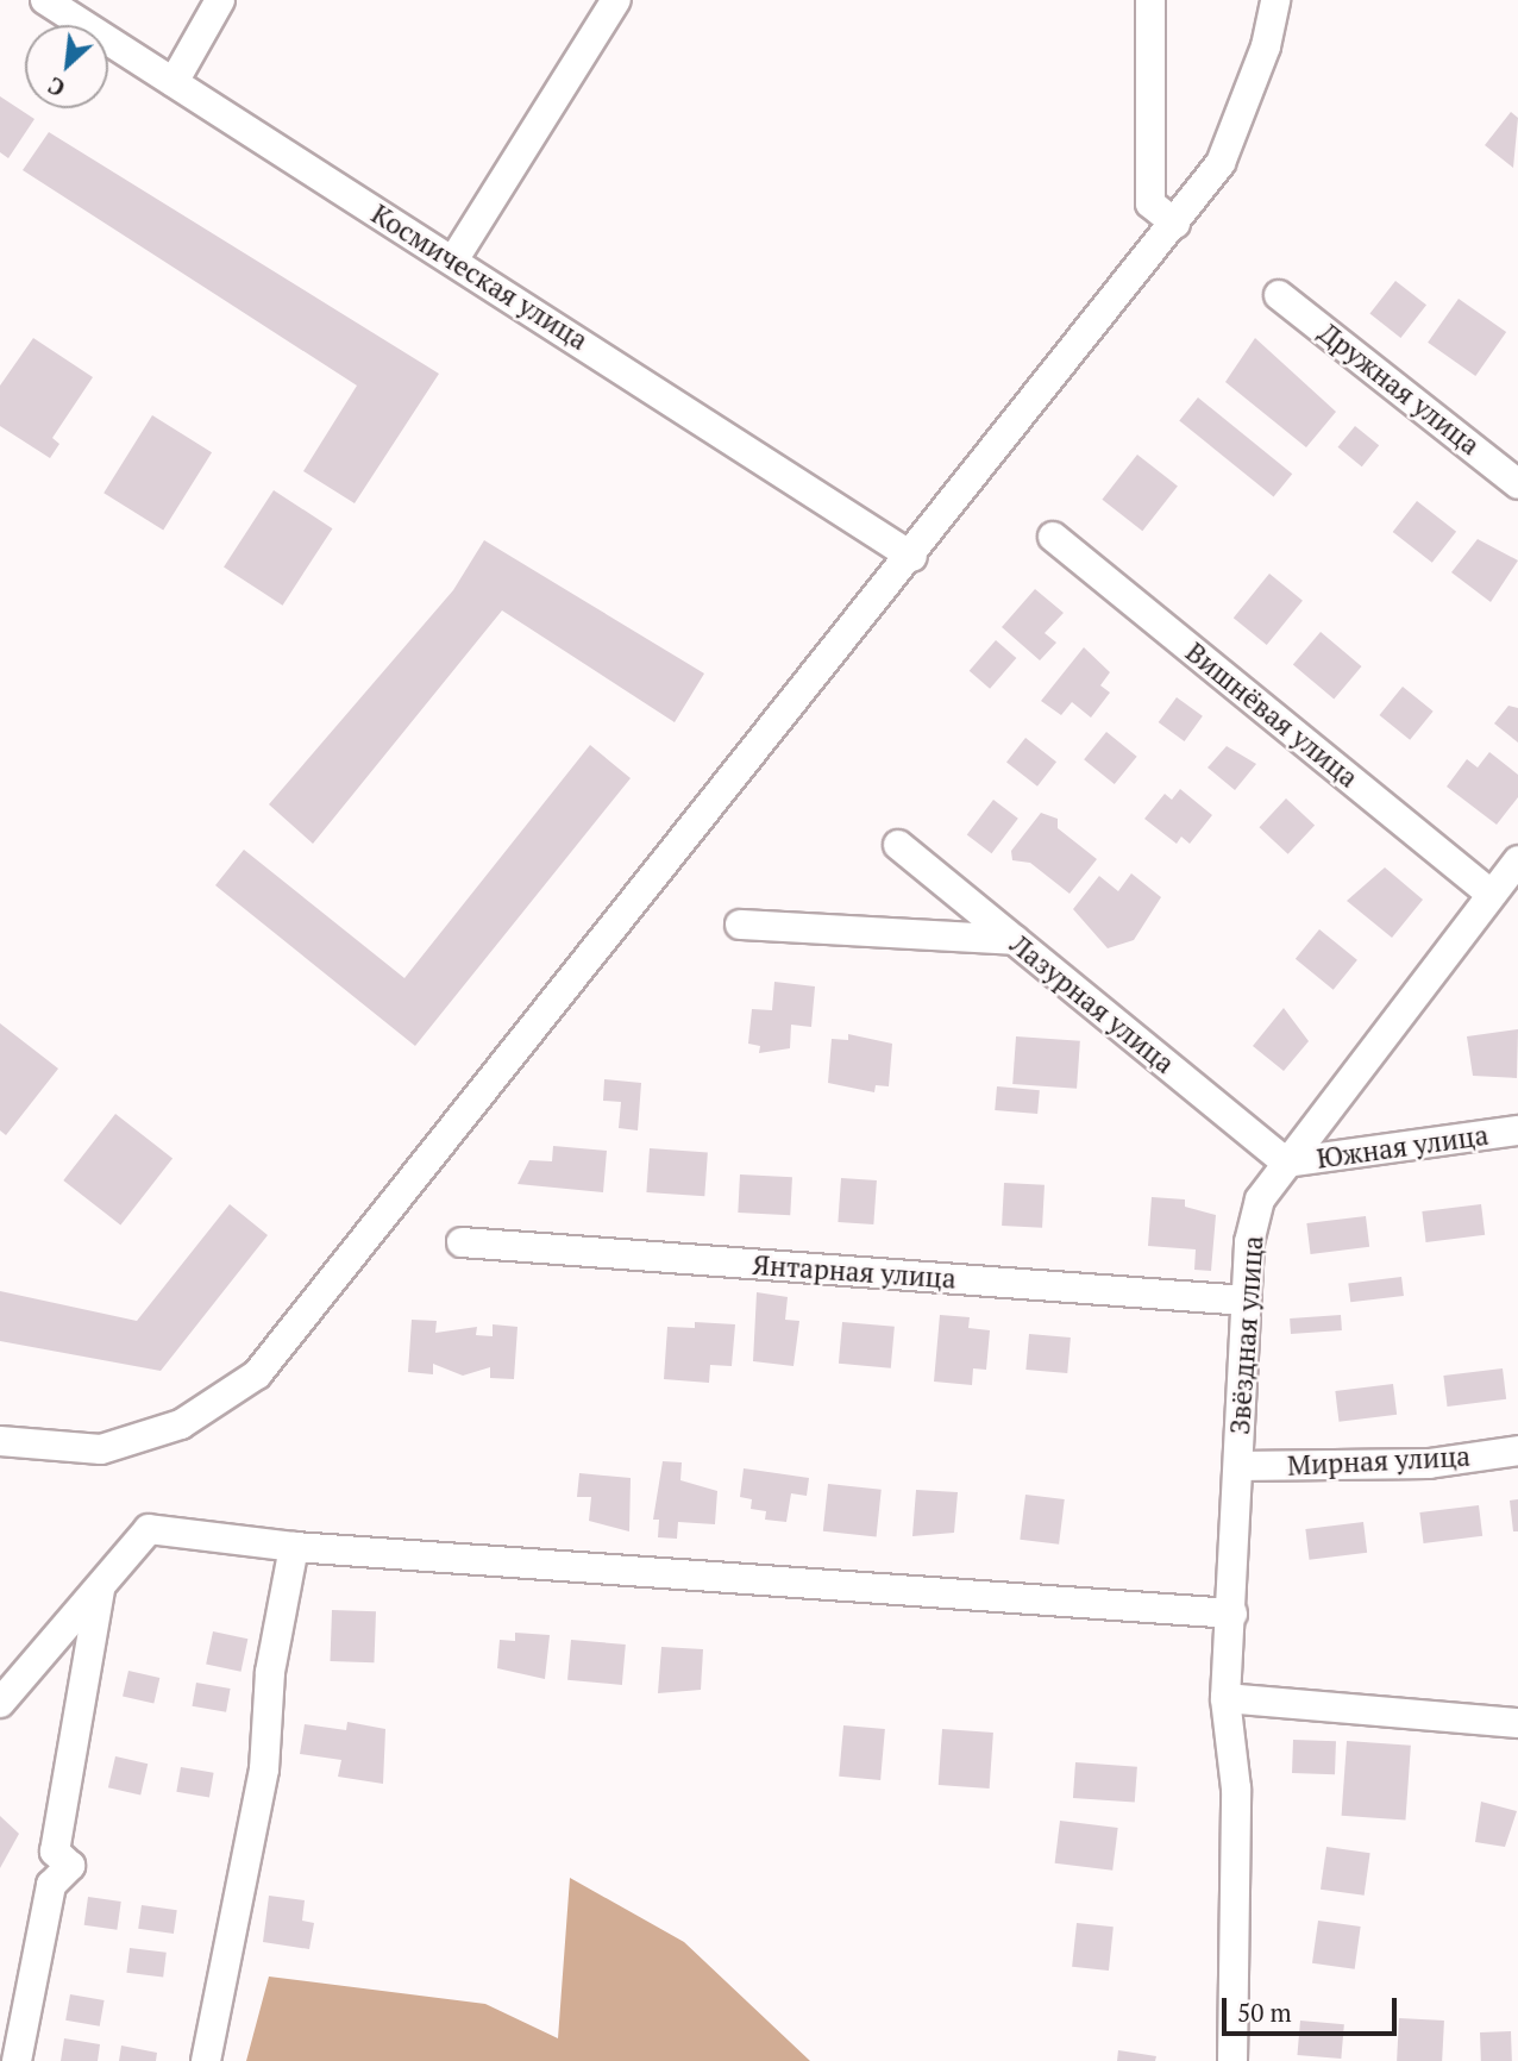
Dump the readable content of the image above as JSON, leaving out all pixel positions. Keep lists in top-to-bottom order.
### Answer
{
  "streets": {
    "street": [
      "Космическая улица",
      "Дружная улица",
      "Вишнёвая улица",
      "Лазурная улица",
      "Южная улица",
      "Янтарная улица",
      "Звёздная улица",
      "Мирная улица"
    ]
  },
  "crossings": [
    ["Вишнёвая улица", "Звёздная улица"],
    ["Лазурная улица", "Южная улица"],
    ["Лазурная улица", "Звёздная улица"],
    ["Южная улица", "Звёздная улица"],
    ["Янтарная улица", "Звёздная улица"],
    ["Звёздная улица", "Мирная улица"]
  ],
  "scale_bar": "50 m",
  "north": "bottom left"
}
